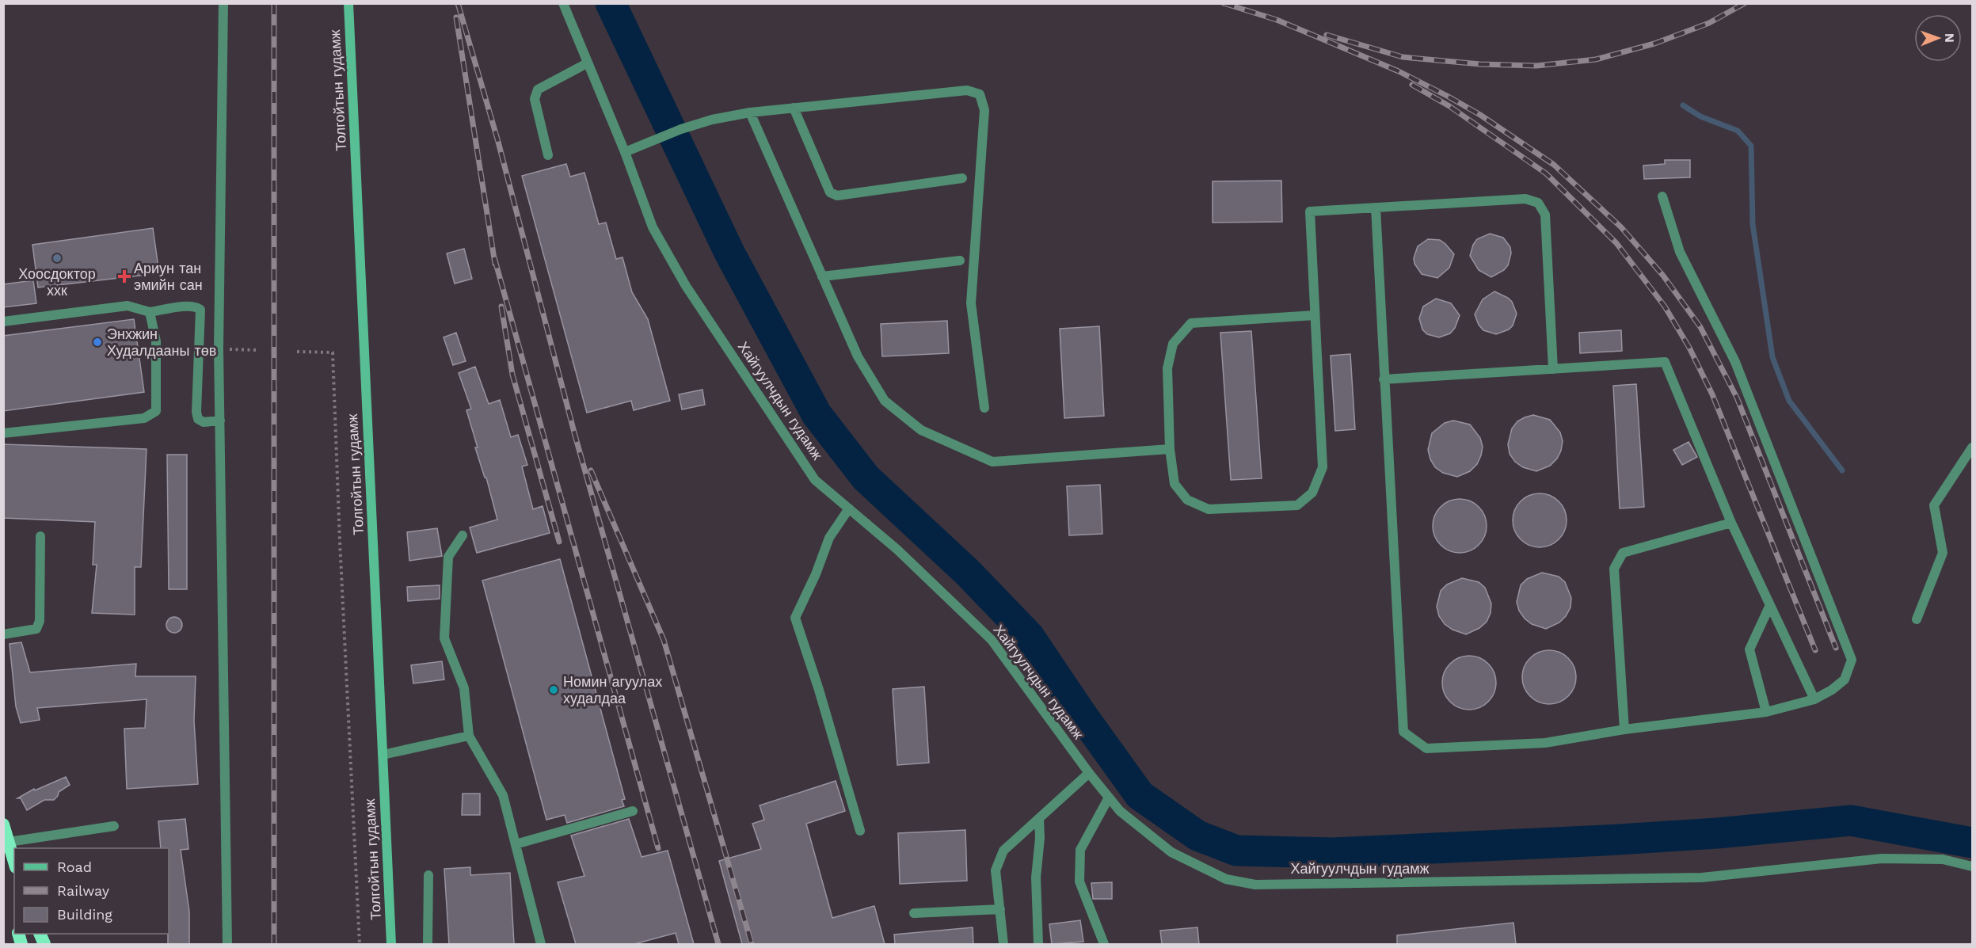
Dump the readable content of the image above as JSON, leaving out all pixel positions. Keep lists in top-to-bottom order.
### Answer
{
  "streets": {
    "main road": ["Толгойтын гудамж"],
    "street": ["Хайгуулчдын гудамж"]
  },
  "places": {
    "other": ["Хоосдоктор ххк", "Энхжин Худалдааны төв", "Номин агуулах худалдаа"],
    "health": ["Ариун тан эмийн сан"]
  },
  "legend": ["Road", "Railway", "Building"],
  "north": "right"
}
